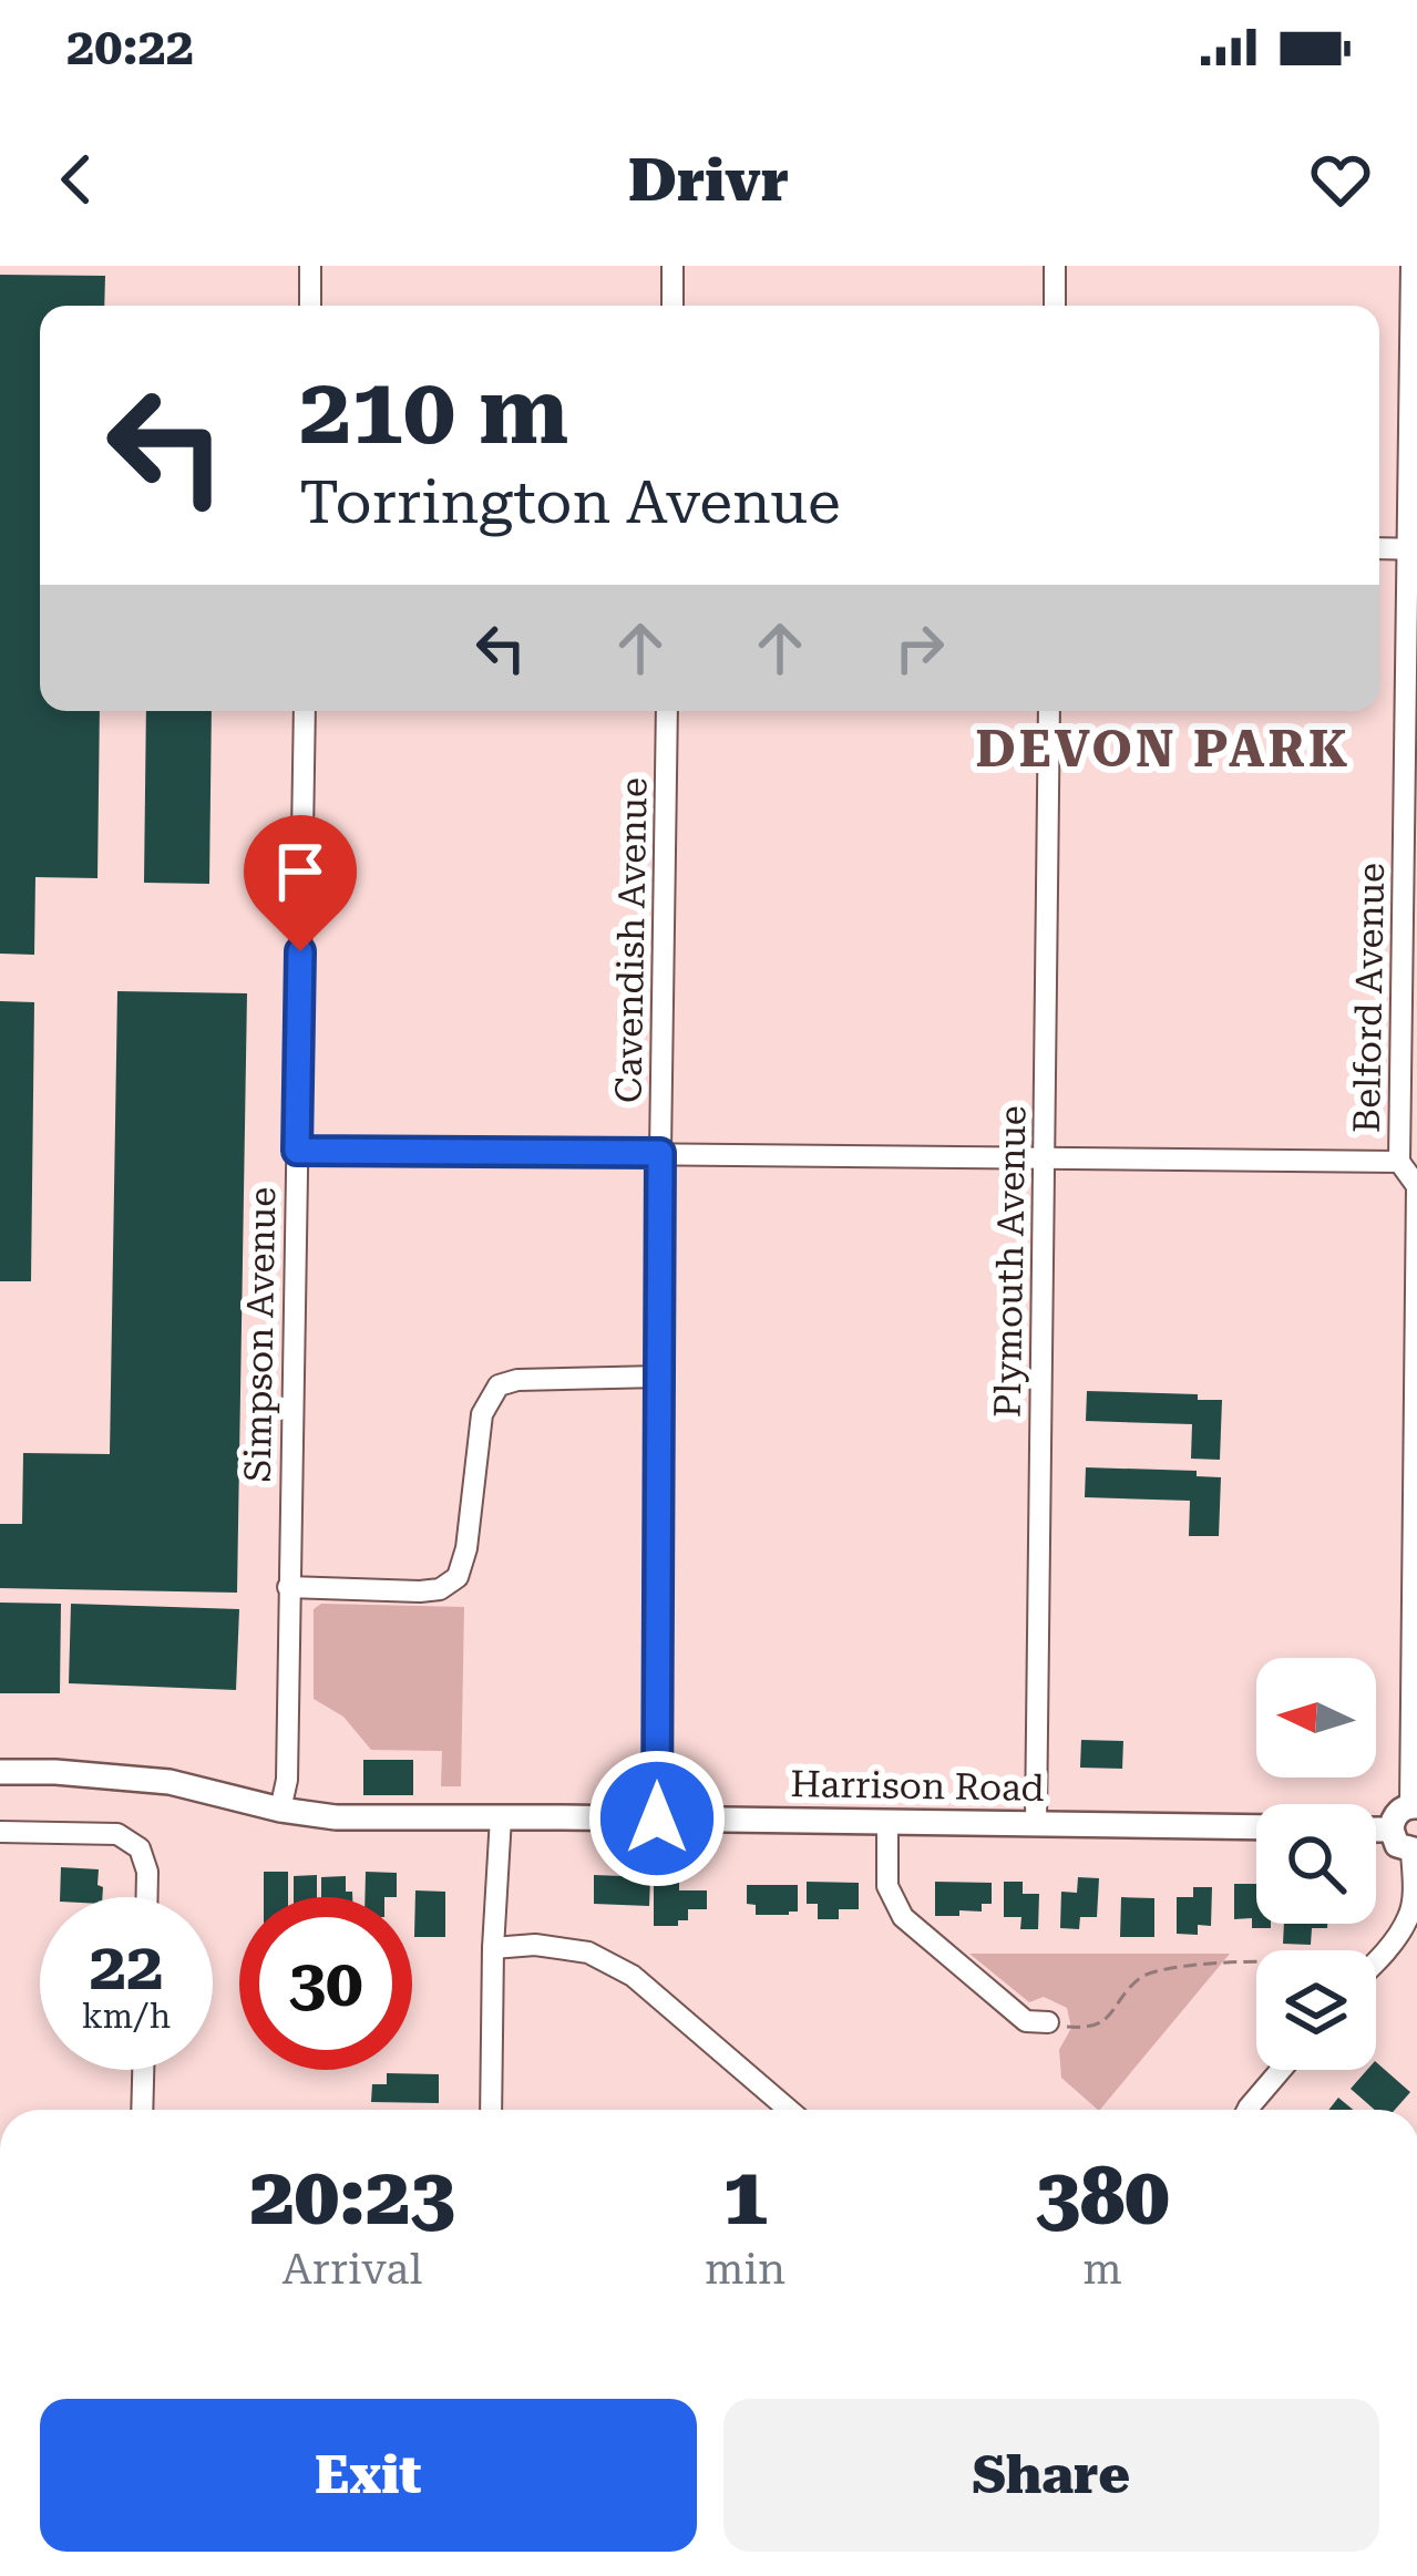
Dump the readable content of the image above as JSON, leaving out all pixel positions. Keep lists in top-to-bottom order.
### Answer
{
  "streets": {
    "street": [
      "Cavendish Avenue",
      "Belford Avenue",
      "Plymouth Avenue",
      "Simpson Avenue",
      "Harrison Road"
    ]
  },
  "crossings": [
    ["Cavendish Avenue", "Harrison Road"],
    ["Plymouth Avenue", "Harrison Road"],
    ["Simpson Avenue", "Harrison Road"]
  ],
  "districts": ["DEVON PARK"],
  "north": "left",
  "page": {
    "status": "20:22",
    "header": "Drivr",
    "turn": ["210 m", "Torrington Avenue"],
    "speed": "22 km/h",
    "limit": "30",
    "eta": [
      "20:23",
      "Arrival",
      "1",
      "min",
      "380",
      "m"
    ],
    "buttons": ["Exit", "Share"]
  }
}
